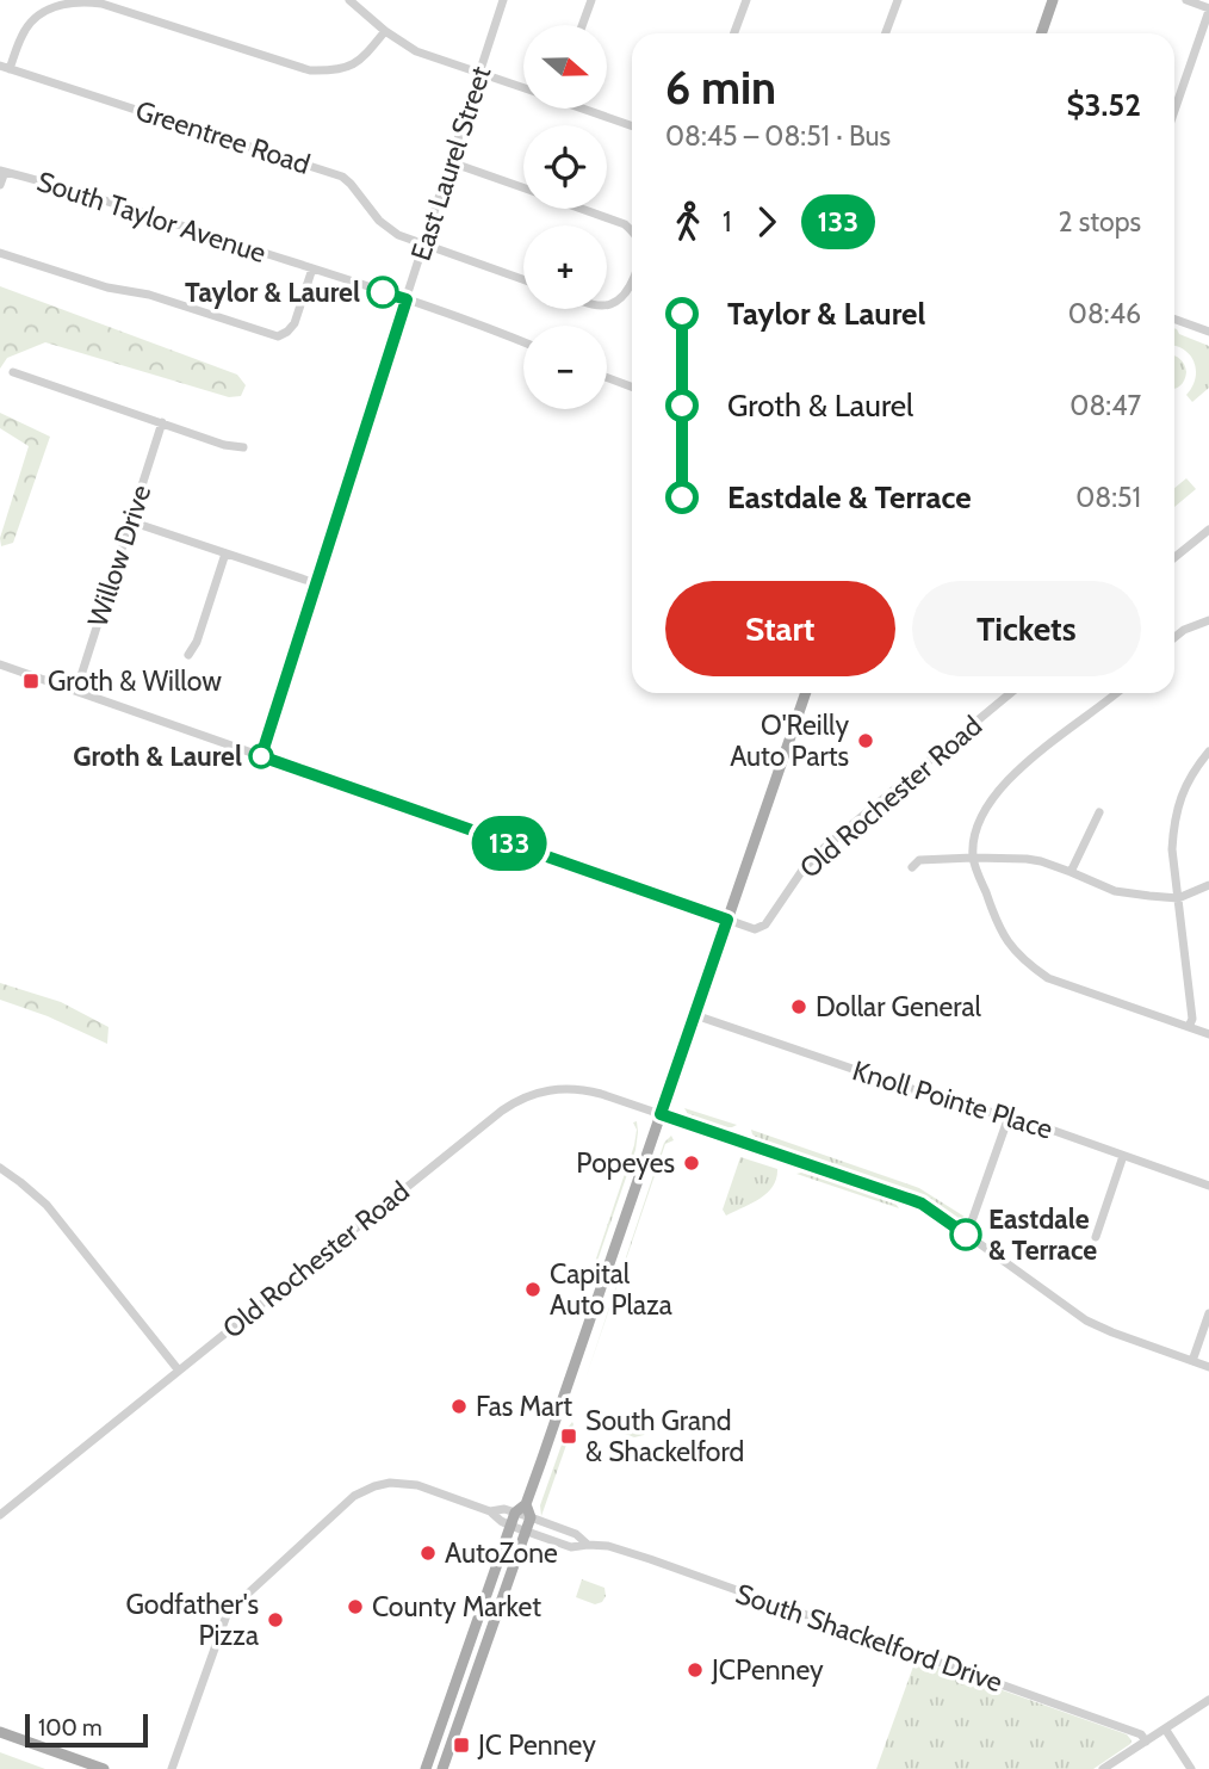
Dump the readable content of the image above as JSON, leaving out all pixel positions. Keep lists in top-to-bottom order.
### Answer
{
  "streets": {
    "street": [
      "Greentree Road",
      "East Laurel Street",
      "South Taylor Avenue",
      "Willow Drive",
      "Old Rochester Road",
      "Knoll Pointe Place",
      "South Shackelford Drive"
    ]
  },
  "crossings": [
    ["Greentree Road", "East Laurel Street"],
    ["East Laurel Street", "South Taylor Avenue"]
  ],
  "places": {
    "other": [
      "Taylor & Laurel",
      "O'Reilly Auto Parts",
      "Groth & Laurel",
      "Dollar General",
      "Popeyes",
      "Eastdale & Terrace",
      "Capital Auto Plaza",
      "Fas Mart",
      "AutoZone",
      "County Market",
      "Godfather's Pizza",
      "JCPenney"
    ],
    "transit": ["Groth & Willow", "South Grand & Shackelford", "JC Penney"]
  },
  "lines": ["bus line 133"],
  "scale_bar": "100 m",
  "north": "right",
  "page": {
    "on_map": "133",
    "map_buttons": ["+", "−"],
    "heading": ["6 min", "08:45 – 08:51 · Bus", "$3.52"],
    "legs": ["1", "133", "2 stops"],
    "list": [
      {
        "name": "Taylor & Laurel",
        "value": "08:46"
      },
      {
        "name": "Groth & Laurel",
        "value": "08:47"
      },
      {
        "name": "Eastdale & Terrace",
        "value": "08:51"
      }
    ],
    "buttons": ["Start", "Tickets"],
    "scale": "100 m"
  }
}
